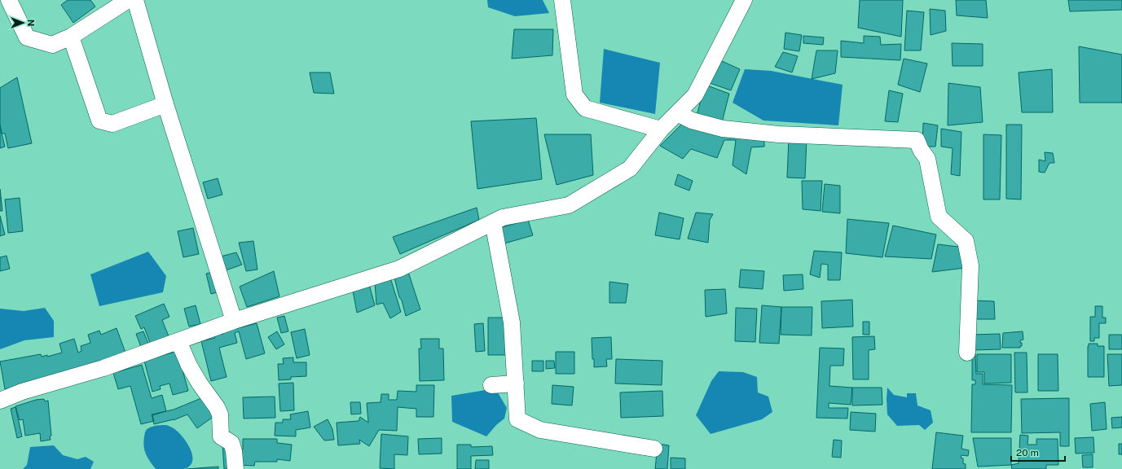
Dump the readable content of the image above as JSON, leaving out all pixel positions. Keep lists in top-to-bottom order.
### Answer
{
  "scale_bar": "20 m",
  "north": "right"
}
